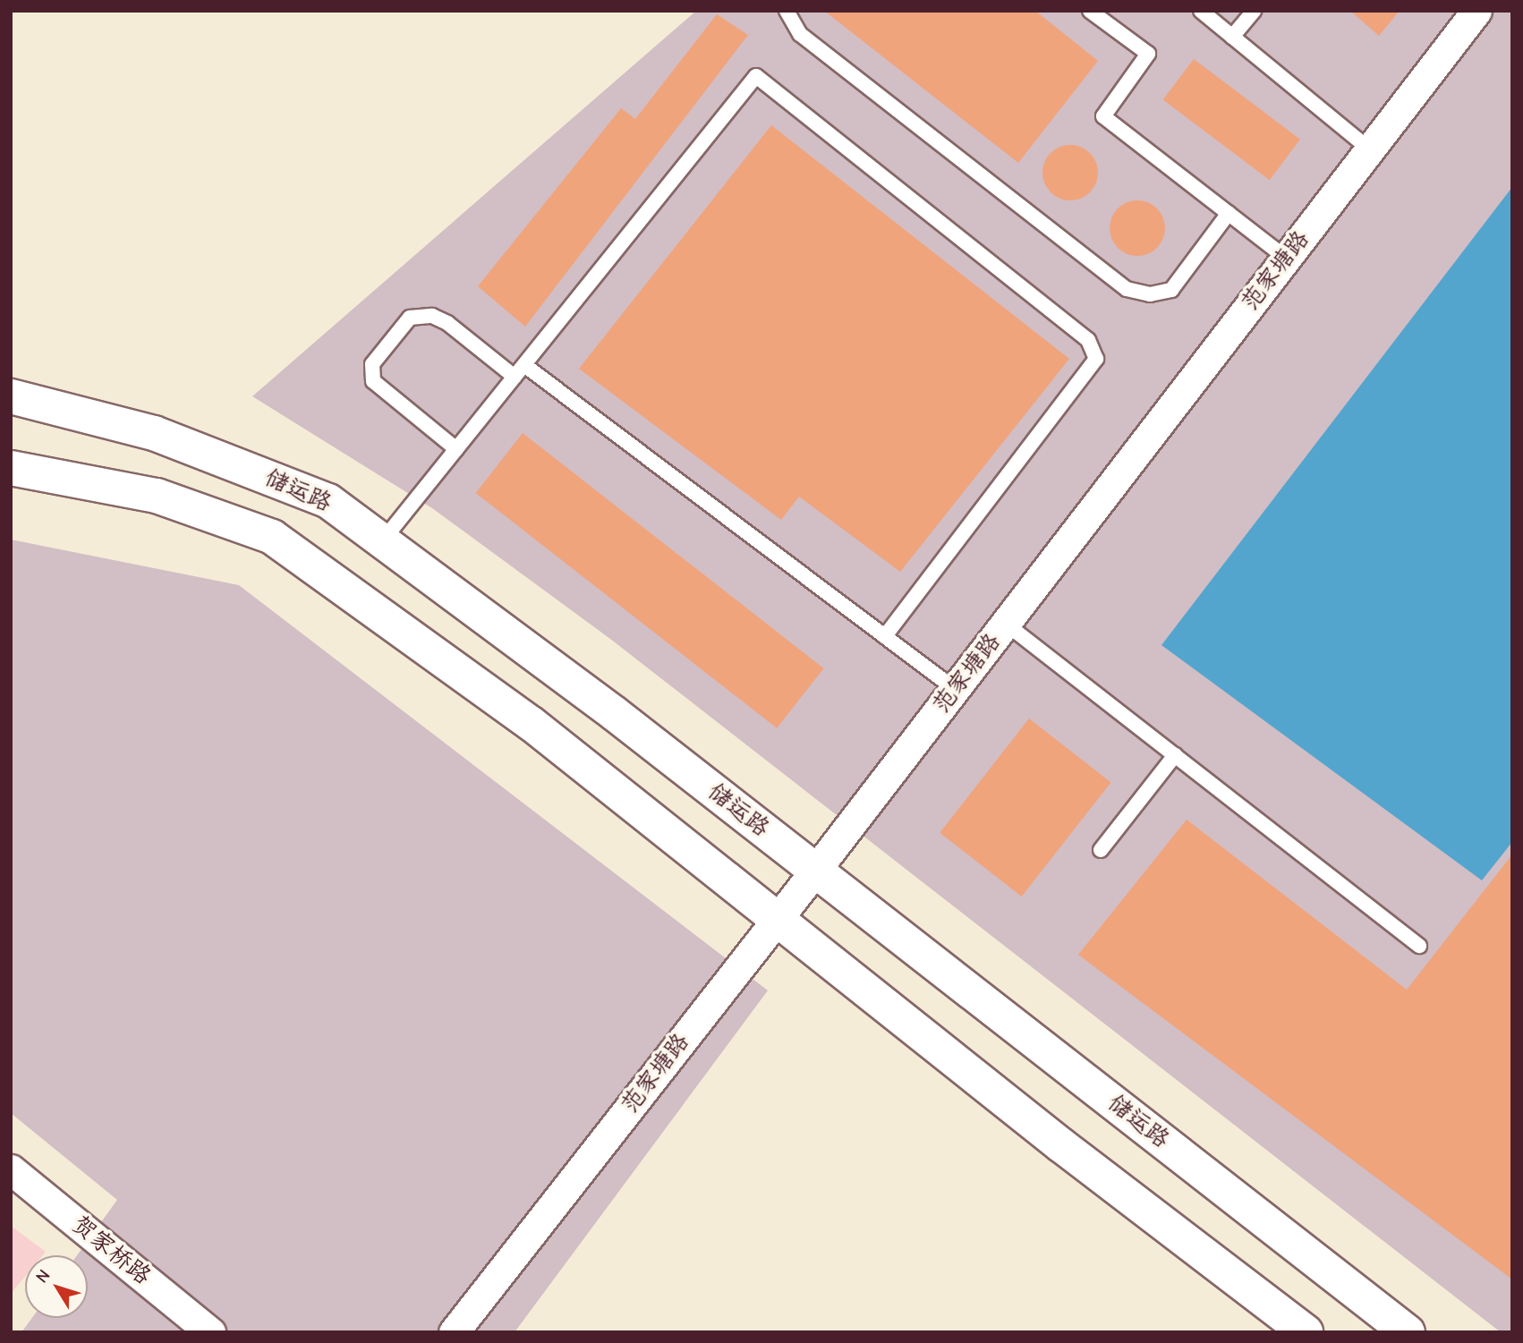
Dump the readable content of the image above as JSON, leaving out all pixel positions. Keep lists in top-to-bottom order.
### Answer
{
  "streets": {
    "main road": ["储运路"],
    "street": ["范家塘路", "贺家桥路"]
  },
  "crossings": [
    ["范家塘路", "储运路"]
  ],
  "north": "top left"
}
